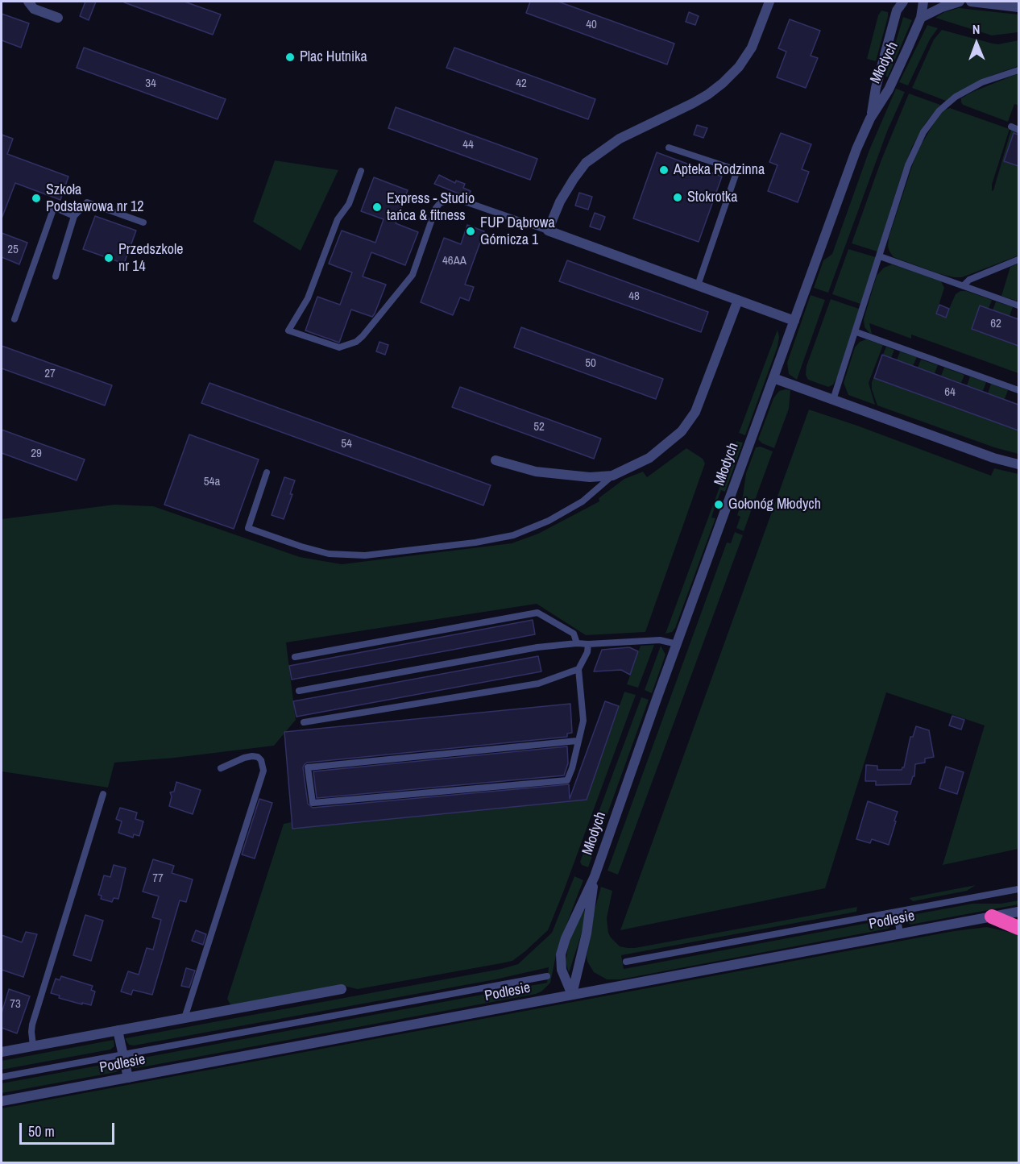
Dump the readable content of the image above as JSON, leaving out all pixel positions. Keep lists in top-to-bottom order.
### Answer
{
  "streets": {
    "street": ["Młodych", "Podlesie"]
  },
  "crossings": [
    ["Młodych", "Podlesie"]
  ],
  "places": [
    "Plac Hutnika",
    "Apteka Rodzinna",
    "Stokrotka",
    "Szkoła Podstawowa nr 12",
    "Express - Studio tańca & fitness",
    "FUP Dąbrowa Górnicza 1",
    "Przedszkole nr 14",
    "Gołonóg Młodych"
  ],
  "house_numbers": [
    "40",
    "34",
    "42",
    "44",
    "25",
    "46AA",
    "48",
    "62",
    "50",
    "27",
    "64",
    "52",
    "54",
    "29",
    "54a",
    "77",
    "73"
  ],
  "scale_bar": "50 m",
  "north": "top"
}
